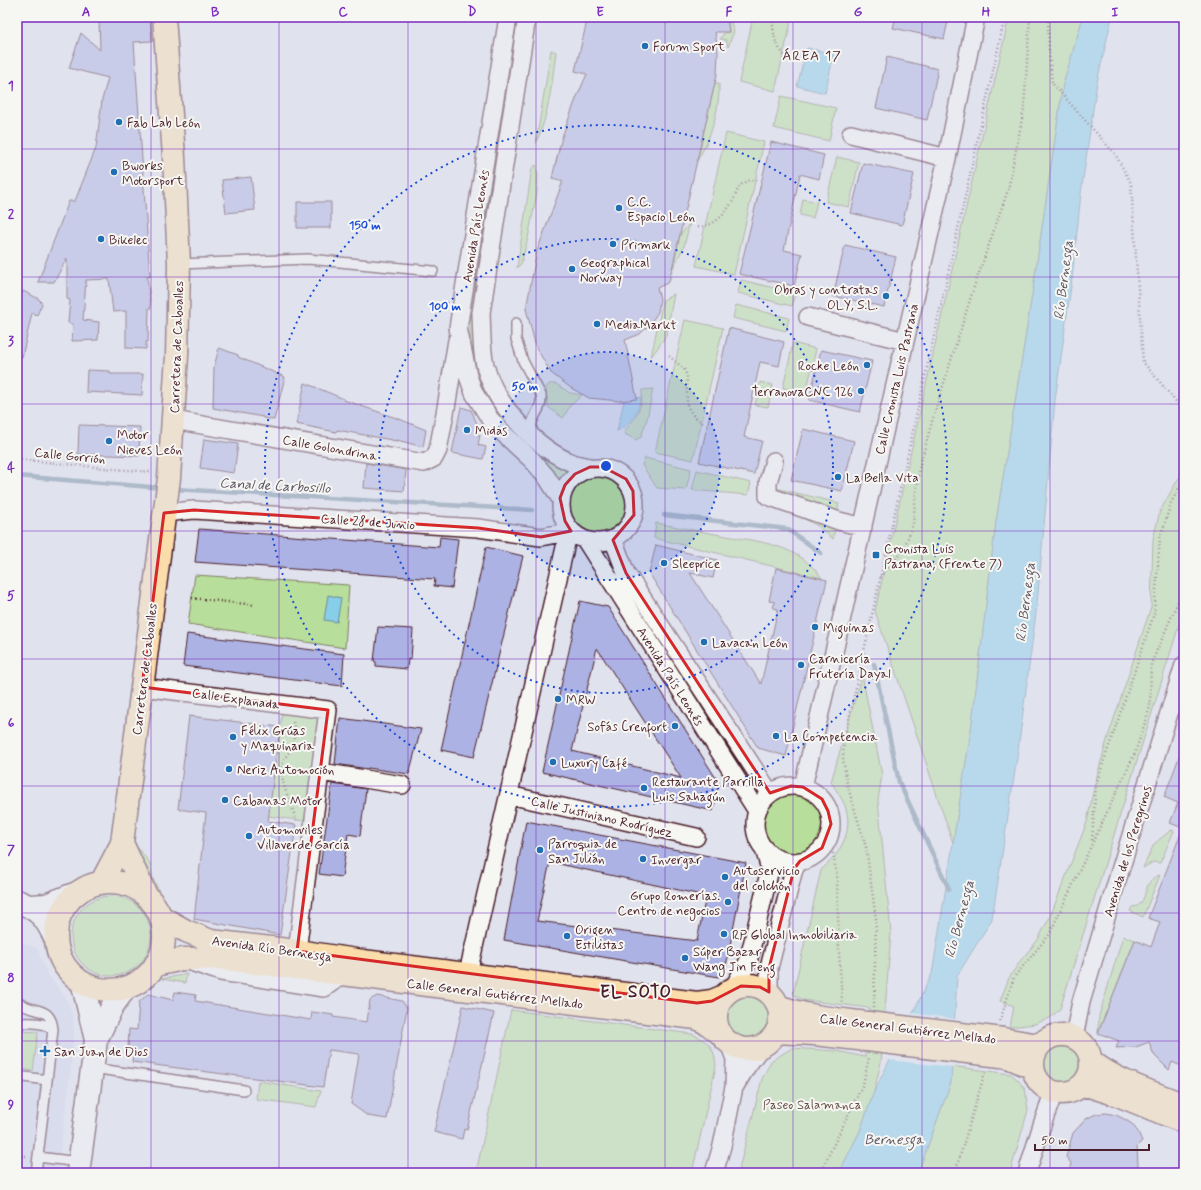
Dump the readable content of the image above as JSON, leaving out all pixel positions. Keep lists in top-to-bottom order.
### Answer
{
  "streets": {
    "main road": ["Carretera de Caboalles", "Avenida Río Bernesga", "Calle General Gutiérrez Mellado"],
    "street": [
      "Avenida País Leonés",
      "Calle Cronista Luis Pastrana",
      "Calle Golondrina",
      "Calle 28 de Junio",
      "Calle Explanada",
      "Calle Justiniano Rodríguez",
      "Avenida de los Peregrinos"
    ],
    "path": ["Calle Gorrión"]
  },
  "crossings": [
    ["Avenida País Leonés", "Calle Cronista Luis Pastrana"],
    ["Avenida País Leonés", "Calle Golondrina"],
    ["Avenida País Leonés", "Calle 28 de Junio"],
    ["Carretera de Caboalles", "Calle Golondrina"],
    ["Carretera de Caboalles", "Calle Gorrión"],
    ["Carretera de Caboalles", "Calle 28 de Junio"],
    ["Carretera de Caboalles", "Calle Explanada"],
    ["Carretera de Caboalles", "Avenida Río Bernesga"],
    ["Avenida de los Peregrinos", "Calle General Gutiérrez Mellado"],
    ["Avenida Río Bernesga", "Calle General Gutiérrez Mellado"]
  ],
  "districts": ["ÁREA 17", "EL SOTO"],
  "water": ["Río Bernesga", "Canal de Carbosillo", "Bernesga"],
  "parks": ["Paseo Salamanca"],
  "places": {
    "other": [
      "Forum Sport",
      "Fab Lab León",
      "Bworks Motorsport",
      "C.C. Espacio León",
      "Bikelec",
      "Primark",
      "Geographical Norway",
      "Obras y contratas OLY, S.L.",
      "MediaMarkt",
      "Rocke León",
      "TerranovaCNC 126",
      "Midas",
      "Motor Nieves León",
      "La Bella Vita",
      "Sleeprice",
      "Miguinas",
      "Lavacan León",
      "Carnicería Frutería Dayal",
      "MRW",
      "Sofás Crenfort",
      "La Competencia",
      "Félix Grúas y Maquinaria",
      "Luxury Café",
      "Neriz Automoción",
      "Restaurante Parrilla Luis Sahagún",
      "Cabanas Motor",
      "Automoviles Villaverde García",
      "Parroquia de San Julián",
      "Invergar",
      "Autoservicio del colchón",
      "Grupo Romerías. Centro de negocios",
      "RP Global Inmobiliaria",
      "Origen Estilistas",
      "Súper Bazar Wang Jin Feng"
    ],
    "transit": ["Cronista Luis Pastrana, (Frente 7)"],
    "health": ["San Juan de Dios"]
  },
  "scale_bar": "50 m",
  "grid": {
    "columns": [
      "A",
      "B",
      "C",
      "D",
      "E",
      "F",
      "G",
      "H",
      "I"
    ],
    "rows": [
      "1",
      "2",
      "3",
      "4",
      "5",
      "6",
      "7",
      "8",
      "9"
    ]
  },
  "rings": ["150 m", "100 m", "50 m"]
}
